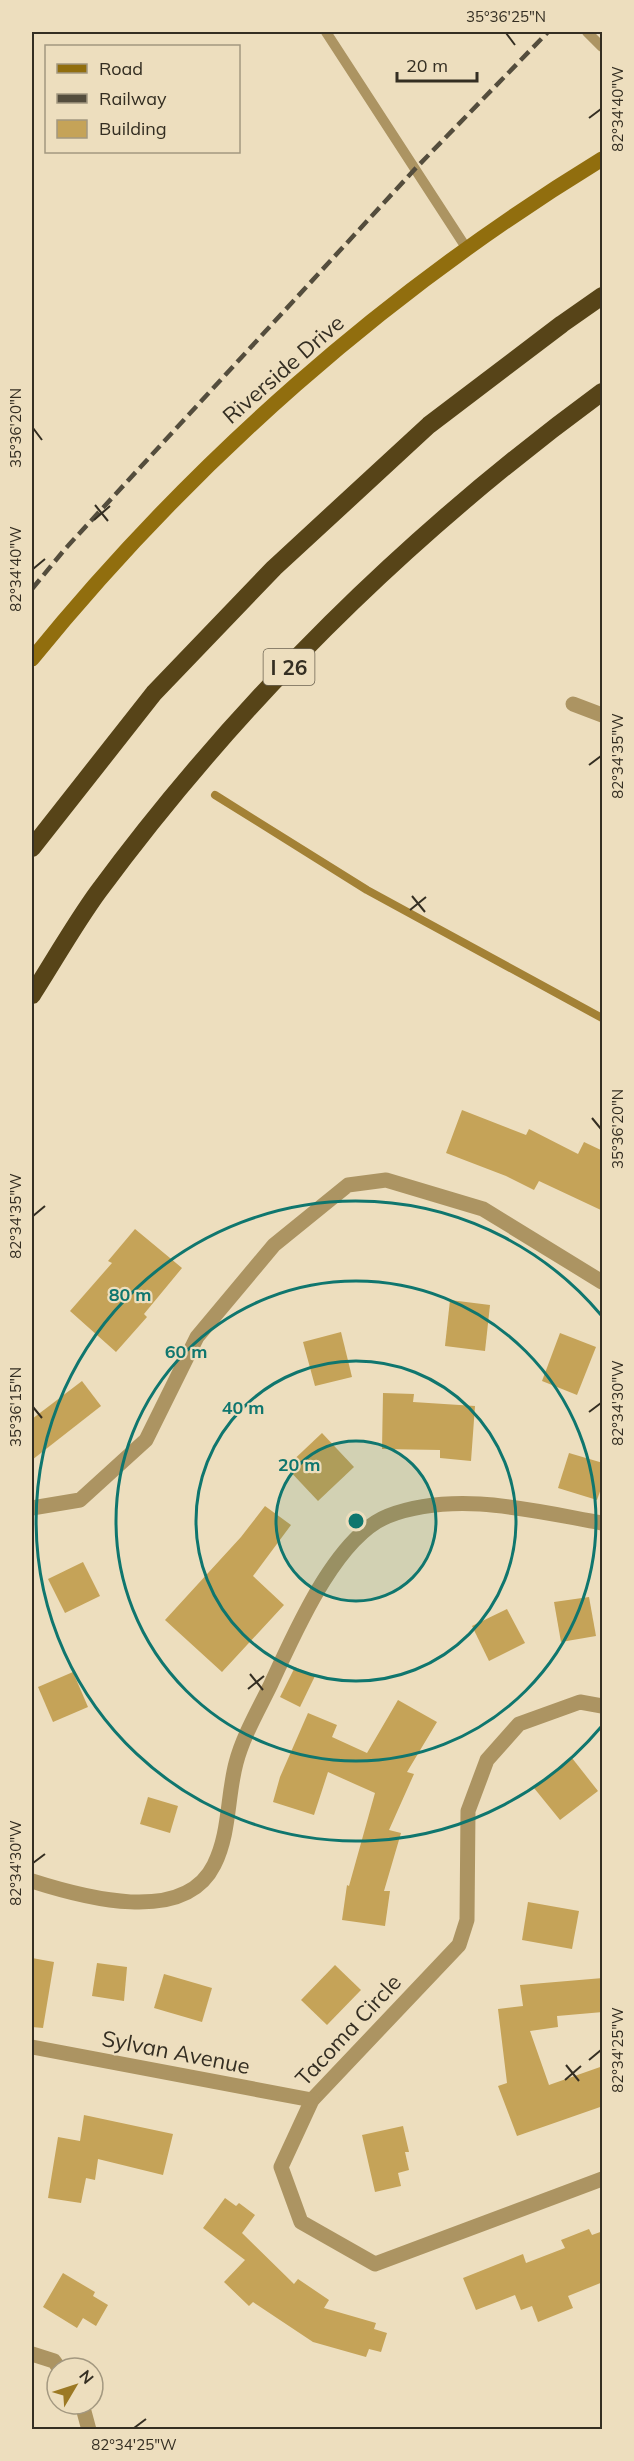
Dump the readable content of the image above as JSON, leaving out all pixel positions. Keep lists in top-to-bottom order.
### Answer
{
  "streets": {
    "highway": ["I 26"],
    "main road": ["Riverside Drive"],
    "street": ["Tacoma Circle", "Sylvan Avenue"]
  },
  "crossings": [
    ["Tacoma Circle", "Sylvan Avenue"]
  ],
  "legend": ["Road", "Railway", "Building"],
  "scale_bar": "20 m",
  "north": "top right",
  "coordinates": [
    "35°36'25\"N",
    "82°34'40\"W",
    "35°36'20\"N",
    "82°34'35\"W",
    "82°34'30\"W",
    "35°36'15\"N",
    "82°34'25\"W"
  ],
  "rings": [
    "80 m",
    "60 m",
    "40 m",
    "20 m"
  ]
}
